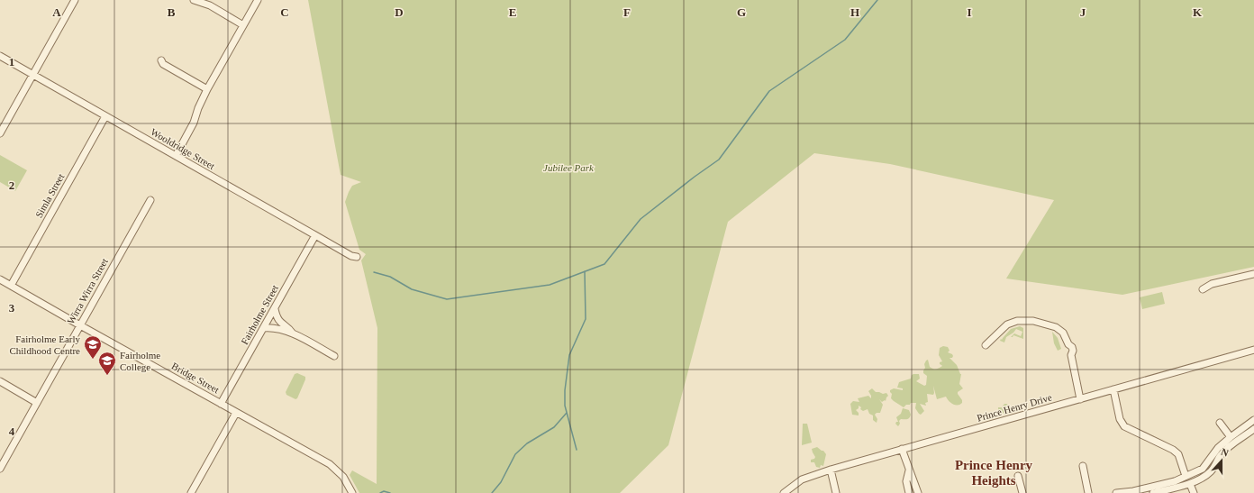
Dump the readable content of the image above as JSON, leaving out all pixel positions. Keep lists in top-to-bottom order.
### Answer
{
  "streets": {
    "street": [
      "Wooldridge Street",
      "Simla Street",
      "Wirra Wirra Street",
      "Fairholme Street",
      "Bridge Street",
      "Prince Henry Drive"
    ]
  },
  "crossings": [
    ["Wooldridge Street", "Simla Street"],
    ["Wooldridge Street", "Fairholme Street"],
    ["Simla Street", "Bridge Street"],
    ["Wirra Wirra Street", "Bridge Street"],
    ["Fairholme Street", "Bridge Street"]
  ],
  "districts": ["Prince Henry Heights"],
  "parks": ["Jubilee Park"],
  "places": {
    "school or university": ["Fairholme Early Childhood Centre", "Fairholme College"]
  },
  "north": "top",
  "grid": {
    "columns": [
      "A",
      "B",
      "C",
      "D",
      "E",
      "F",
      "G",
      "H",
      "I",
      "J",
      "K"
    ],
    "rows": [
      "1",
      "2",
      "3",
      "4"
    ]
  }
}
